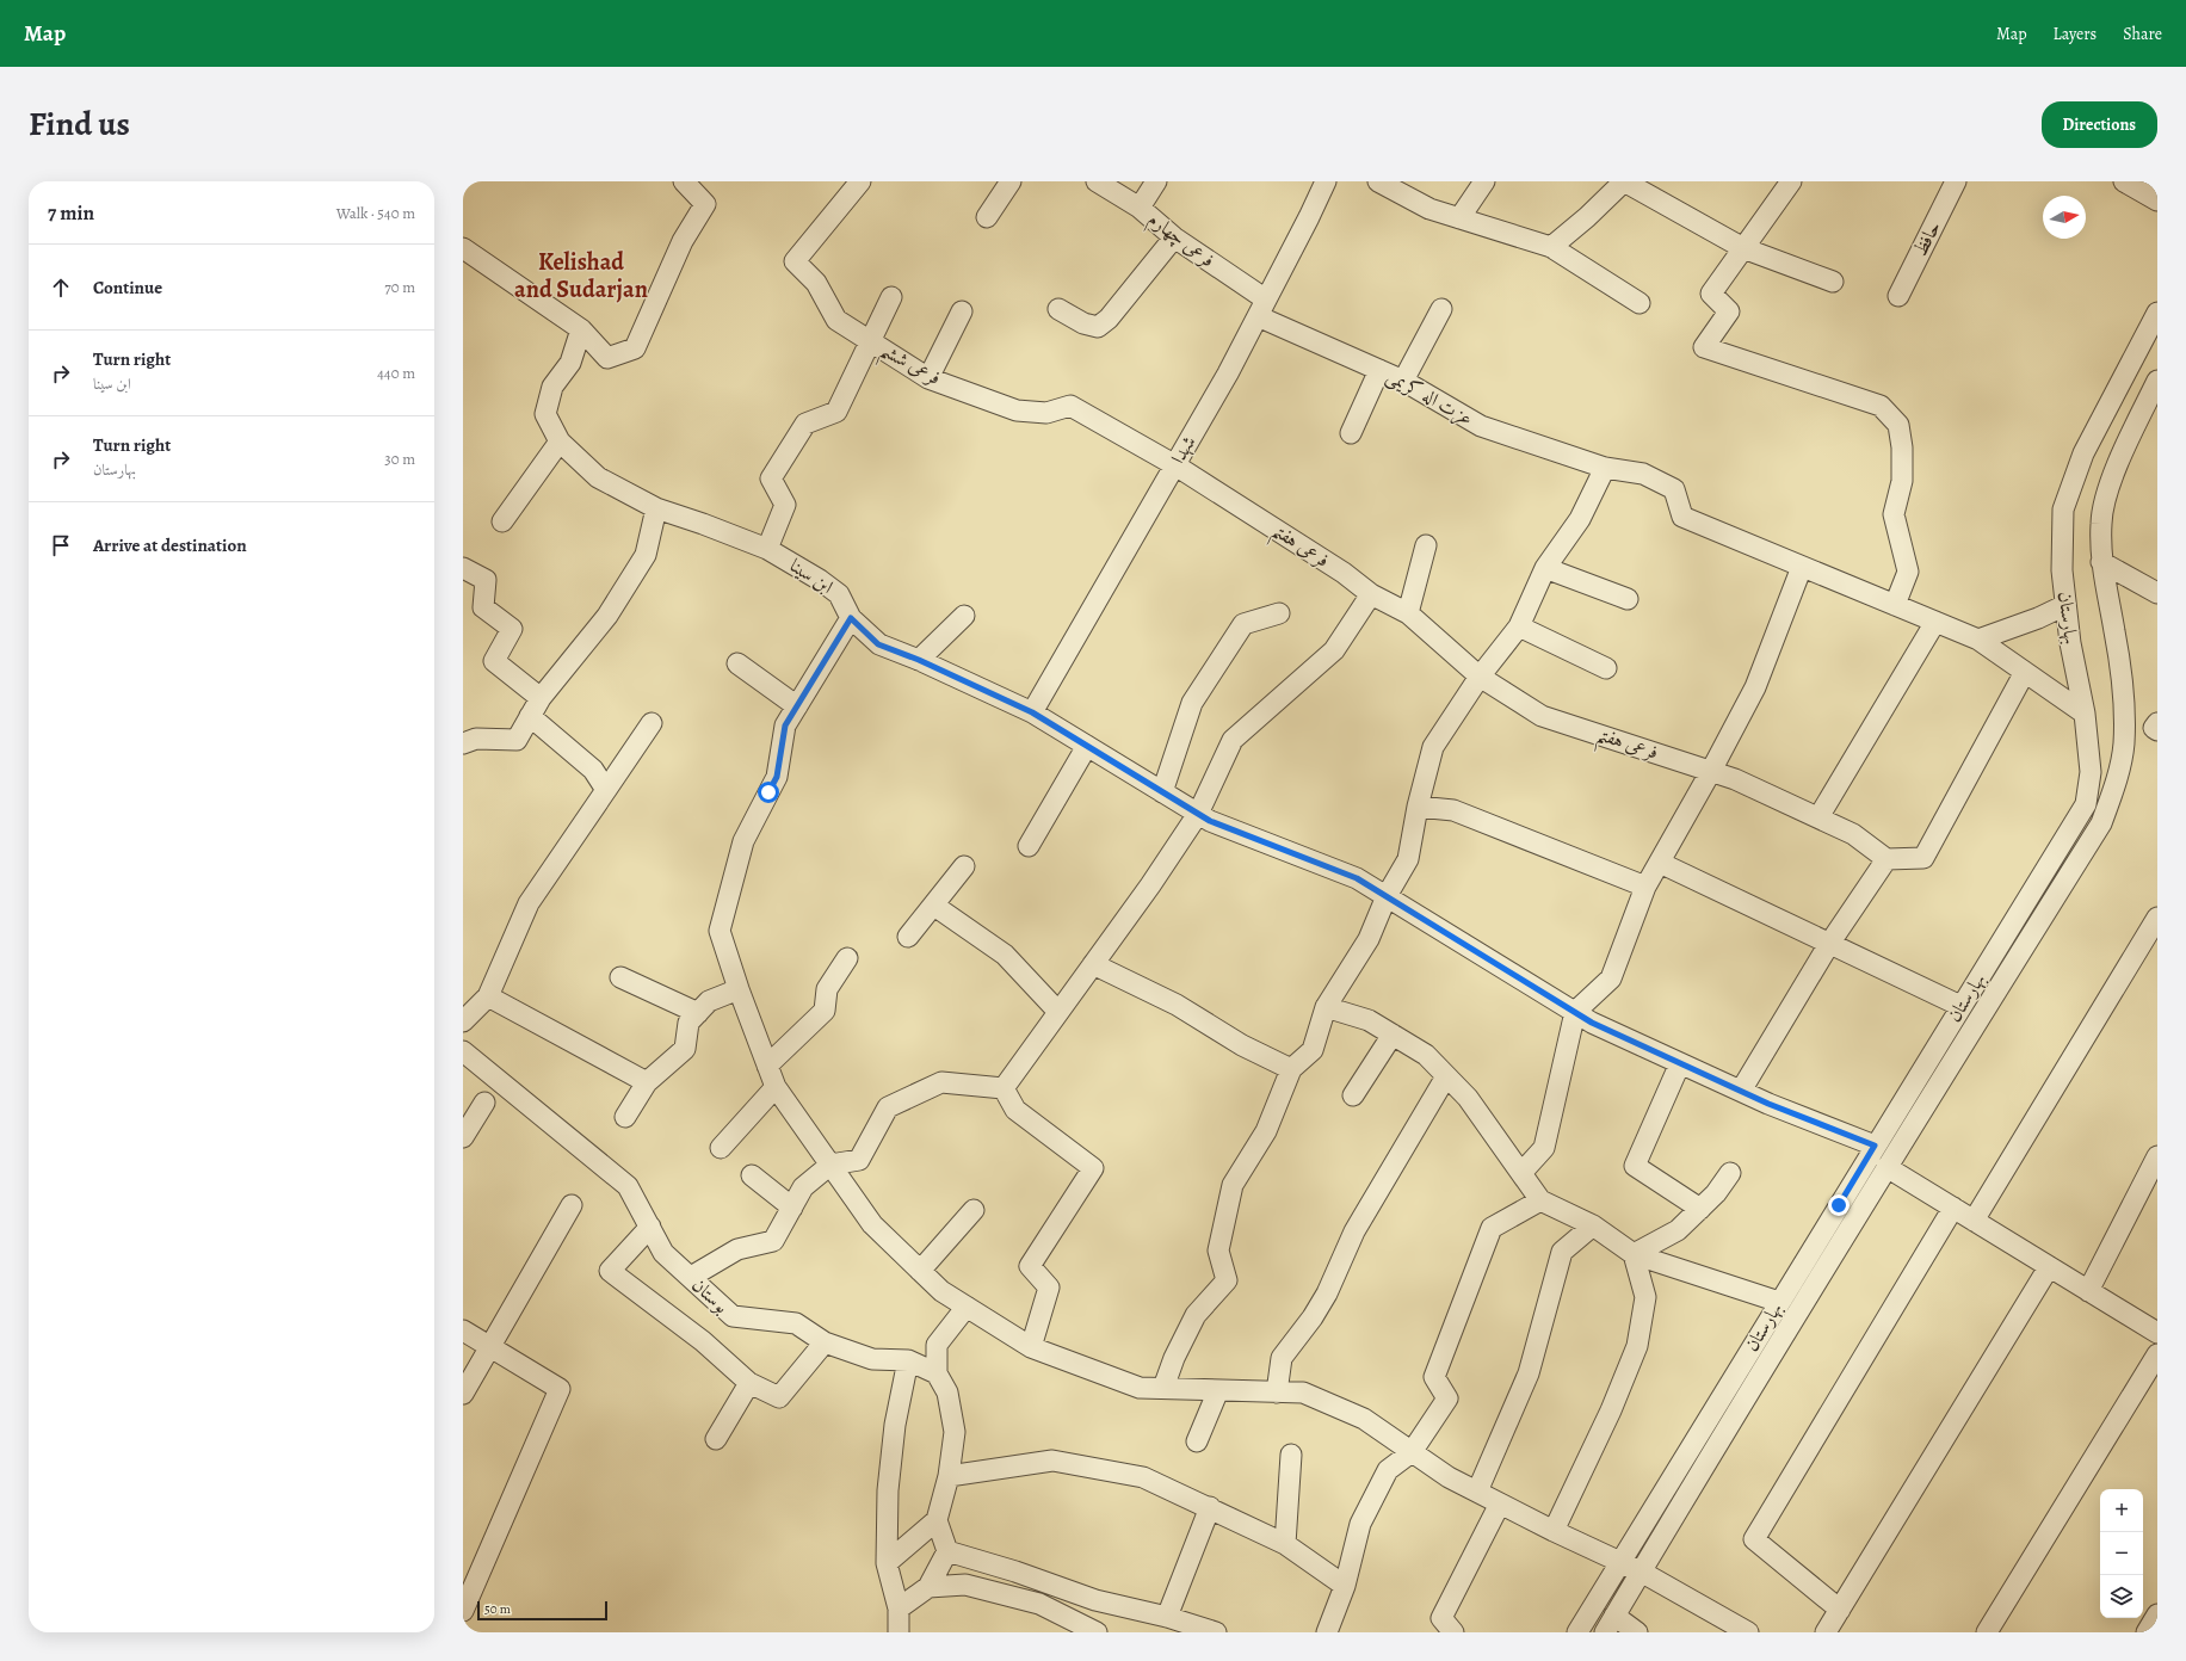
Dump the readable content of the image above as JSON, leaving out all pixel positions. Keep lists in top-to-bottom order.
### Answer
{
  "streets": {
    "street": [
      "حافظ",
      "فرعی چهارم",
      "فرعی ششم",
      "عزت اله کریمی",
      "شهدا",
      "فرعی هفتم",
      "ابن سینا",
      "بهارستان",
      "بوستان"
    ]
  },
  "crossings": [
    ["فرعی چهارم", "عزت اله کریمی"],
    ["فرعی چهارم", "شهدا"],
    ["فرعی ششم", "شهدا"],
    ["فرعی ششم", "فرعی هفتم"],
    ["عزت اله کریمی", "شهدا"],
    ["شهدا", "فرعی هفتم"],
    ["شهدا", "ابن سینا"],
    ["ابن سینا", "بهارستان"]
  ],
  "districts": ["Kelishad and Sudarjan"],
  "scale_bar": "50 m",
  "north": "right",
  "page": {
    "header": "Map",
    "nav": ["Map", "Layers", "Share"],
    "title": "Find us",
    "buttons": "Directions",
    "heading": ["7 min", "Walk · 540 m"],
    "list": [
      ["Continue", "70 m"],
      ["Turn right", "ابن سینا", "440 m"],
      ["Turn right", "بهارستان", "30 m"],
      "Arrive at destination"
    ],
    "map_buttons": ["+", "−"],
    "scale": "50 m"
  }
}
